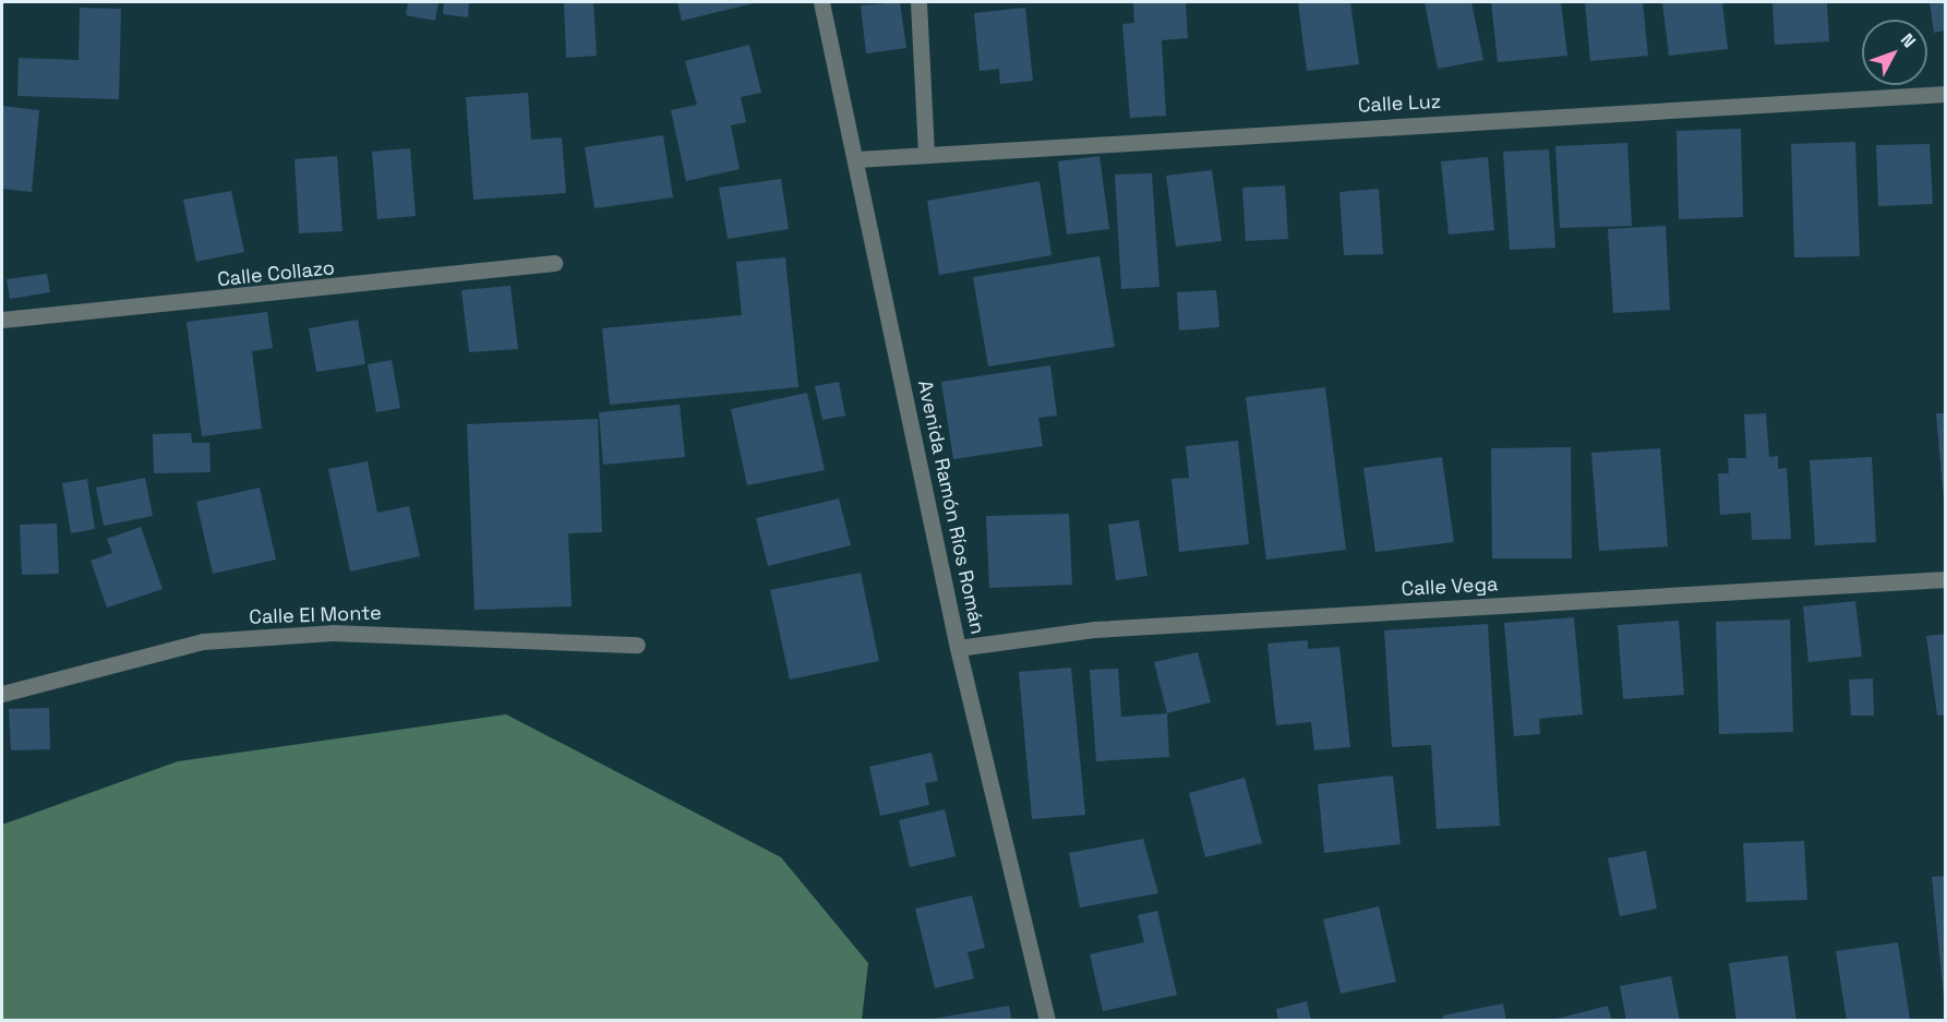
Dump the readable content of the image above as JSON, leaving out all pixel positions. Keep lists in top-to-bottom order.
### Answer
{
  "streets": {
    "street": [
      "Calle Luz",
      "Calle Collazo",
      "Avenida Ramón Ríos Román",
      "Calle Vega",
      "Calle El Monte"
    ]
  },
  "crossings": [
    ["Calle Luz", "Avenida Ramón Ríos Román"],
    ["Avenida Ramón Ríos Román", "Calle Vega"]
  ],
  "north": "top right"
}
